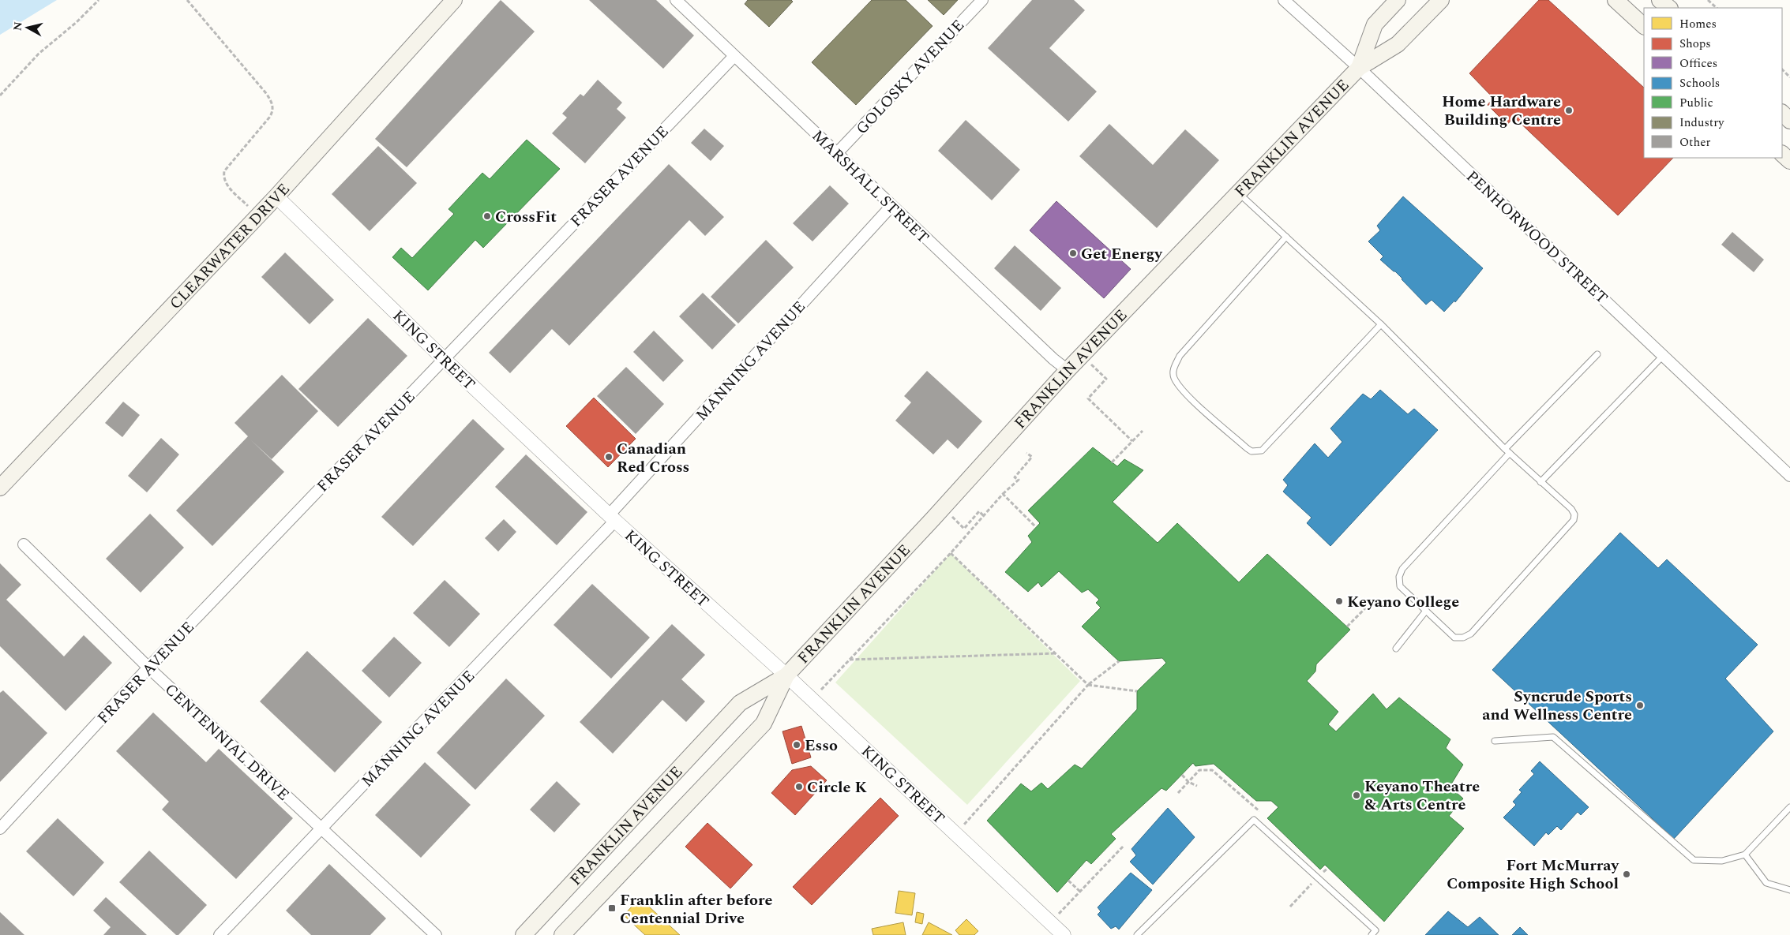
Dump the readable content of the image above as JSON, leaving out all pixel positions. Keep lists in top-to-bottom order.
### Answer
{
  "streets": {
    "main road": ["FRANKLIN AVENUE", "CLEARWATER DRIVE"],
    "street": [
      "GOLOSKY AVENUE",
      "FRASER AVENUE",
      "MARSHALL STREET",
      "PENHORWOOD STREET",
      "KING STREET",
      "MANNING AVENUE",
      "CENTENNIAL DRIVE"
    ]
  },
  "crossings": [
    ["GOLOSKY AVENUE", "MARSHALL STREET"],
    ["FRANKLIN AVENUE", "MARSHALL STREET"],
    ["FRANKLIN AVENUE", "PENHORWOOD STREET"],
    ["FRANKLIN AVENUE", "KING STREET"],
    ["FRASER AVENUE", "MARSHALL STREET"],
    ["FRASER AVENUE", "KING STREET"],
    ["FRASER AVENUE", "CENTENNIAL DRIVE"],
    ["MARSHALL STREET", "MANNING AVENUE"],
    ["CLEARWATER DRIVE", "KING STREET"],
    ["KING STREET", "MANNING AVENUE"],
    ["MANNING AVENUE", "CENTENNIAL DRIVE"]
  ],
  "places": {
    "other": [
      "Home Hardware Building Centre",
      "CrossFit",
      "Get Energy",
      "Canadian Red Cross",
      "Keyano College",
      "Syncrude Sports and Wellness Centre",
      "Esso",
      "Circle K",
      "Keyano Theatre & Arts Centre",
      "Fort McMurray Composite High School"
    ],
    "transit": ["Franklin after before Centennial Drive"]
  },
  "legend": [
    "Homes",
    "Shops",
    "Offices",
    "Schools",
    "Public",
    "Industry",
    "Other"
  ],
  "north": "left"
}
